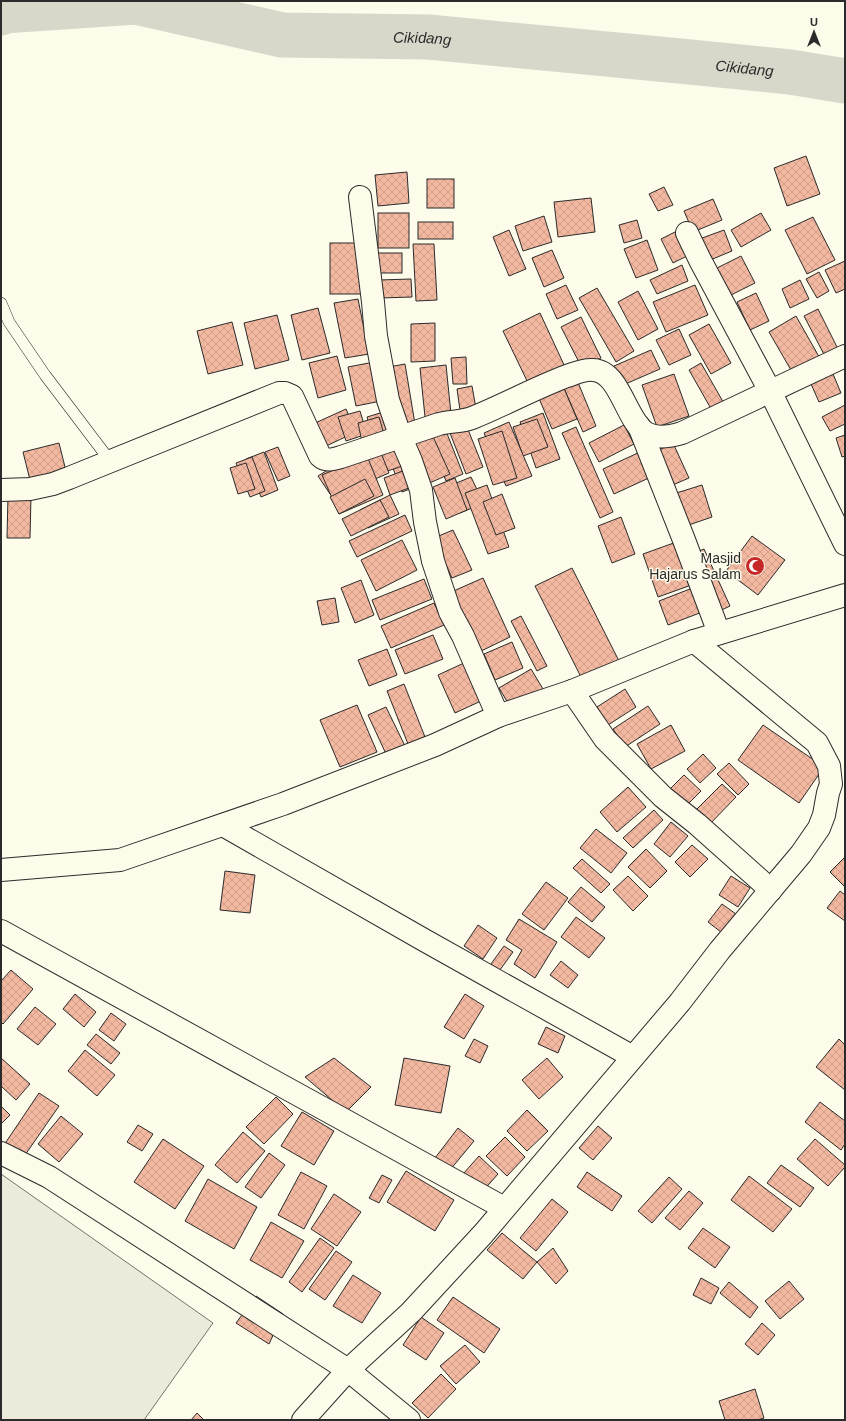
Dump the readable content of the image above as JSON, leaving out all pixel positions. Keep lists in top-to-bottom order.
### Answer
{
  "water": ["Cikidang"],
  "places": {
    "mosque": ["Masjid Hajarus Salam"]
  },
  "north": "top"
}
